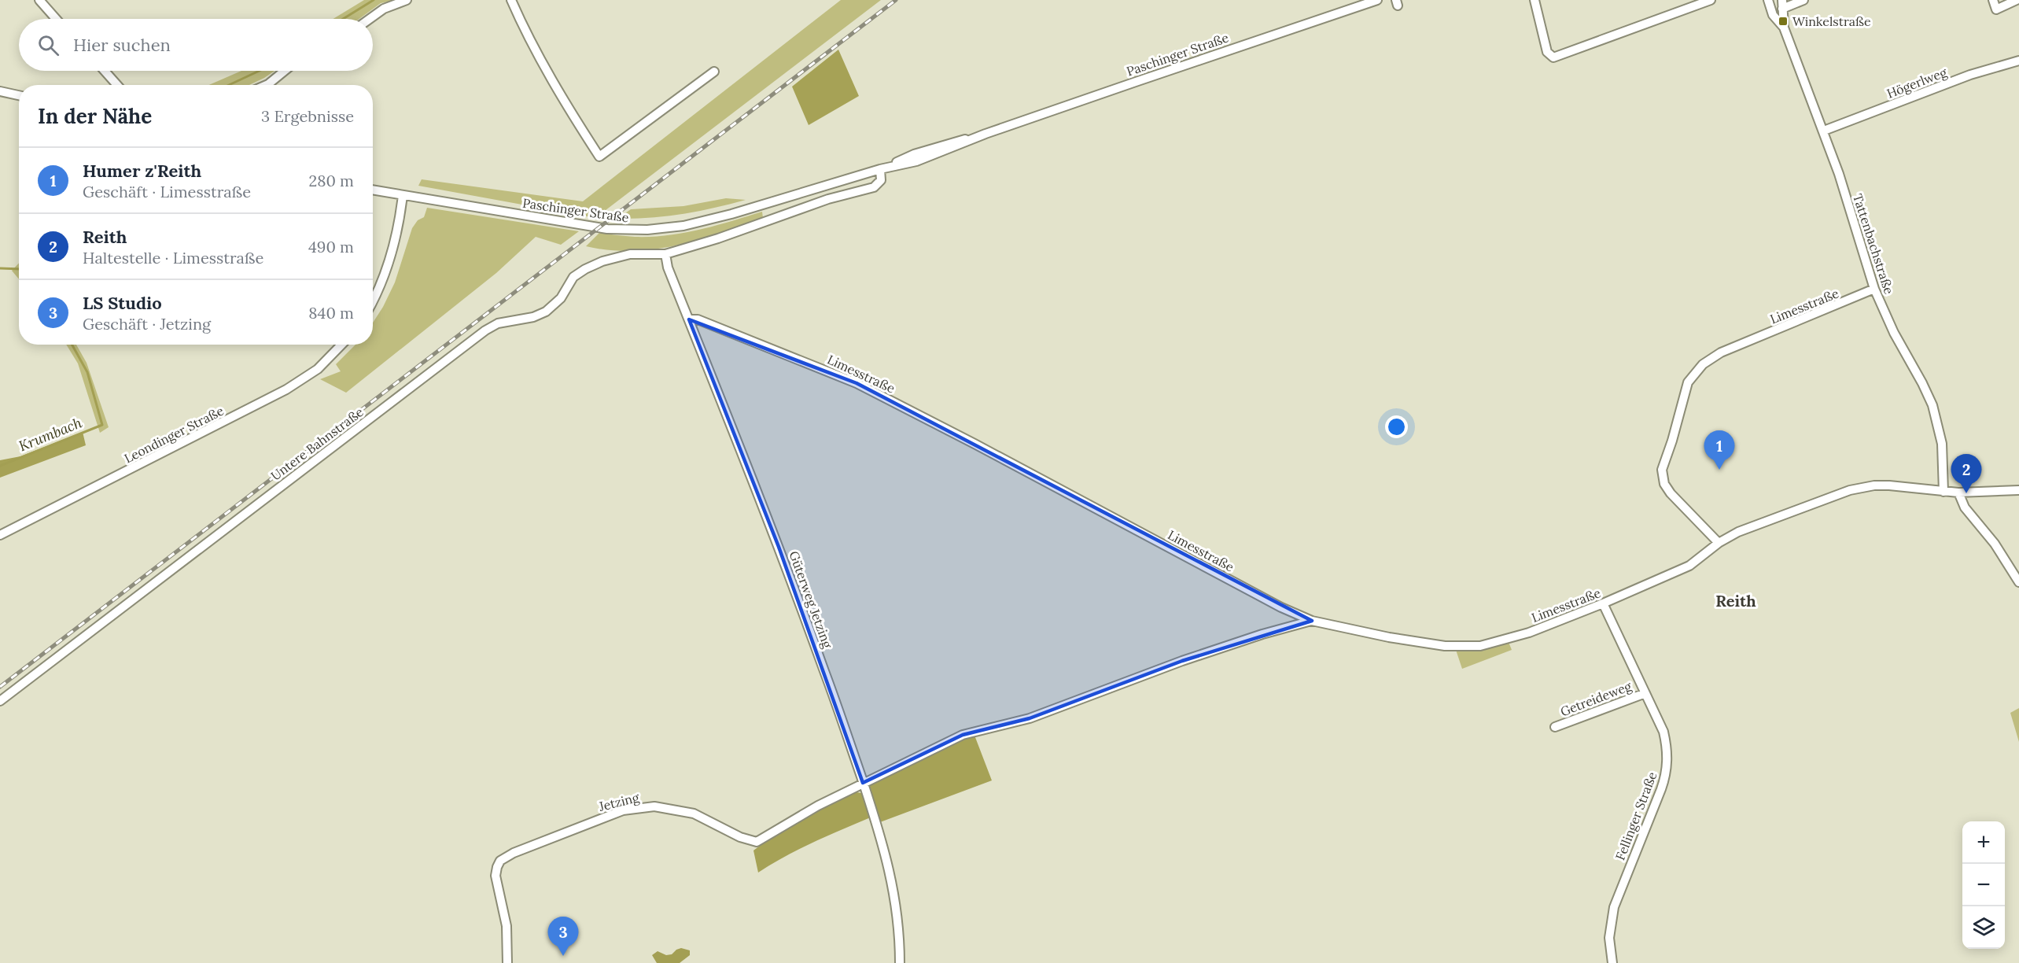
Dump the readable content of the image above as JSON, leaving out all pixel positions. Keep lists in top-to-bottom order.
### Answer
{
  "streets": {
    "street": [
      "Paschinger Straße",
      "Högerlweg",
      "Tattenbachstraße",
      "Limesstraße",
      "Leondinger Straße",
      "Untere Bahnstraße",
      "Güterweg Jetzing",
      "Getreideweg",
      "Jetzing",
      "Fellinger Straße"
    ]
  },
  "crossings": [
    ["Paschinger Straße", "Untere Bahnstraße"],
    ["Högerlweg", "Tattenbachstraße"],
    ["Tattenbachstraße", "Limesstraße"],
    ["Limesstraße", "Güterweg Jetzing"],
    ["Limesstraße", "Fellinger Straße"],
    ["Untere Bahnstraße", "Güterweg Jetzing"],
    ["Güterweg Jetzing", "Jetzing"],
    ["Getreideweg", "Fellinger Straße"]
  ],
  "districts": ["Reith"],
  "water": ["Krumbach"],
  "places": {
    "transit": ["Winkelstraße"]
  },
  "page": {
    "search": "Hier suchen",
    "heading": ["In der Nähe", "3 Ergebnisse"],
    "list": [
      {
        "mark": "1",
        "name": "Humer z'Reith",
        "note": "Geschäft · Limesstraße",
        "value": "280 m"
      },
      {
        "mark": "2",
        "name": "Reith",
        "note": "Haltestelle · Limesstraße",
        "value": "490 m"
      },
      {
        "mark": "3",
        "name": "LS Studio",
        "note": "Geschäft · Jetzing",
        "value": "840 m"
      }
    ],
    "pins": ["1", "2", "3"],
    "map_buttons": ["+", "−"]
  }
}
